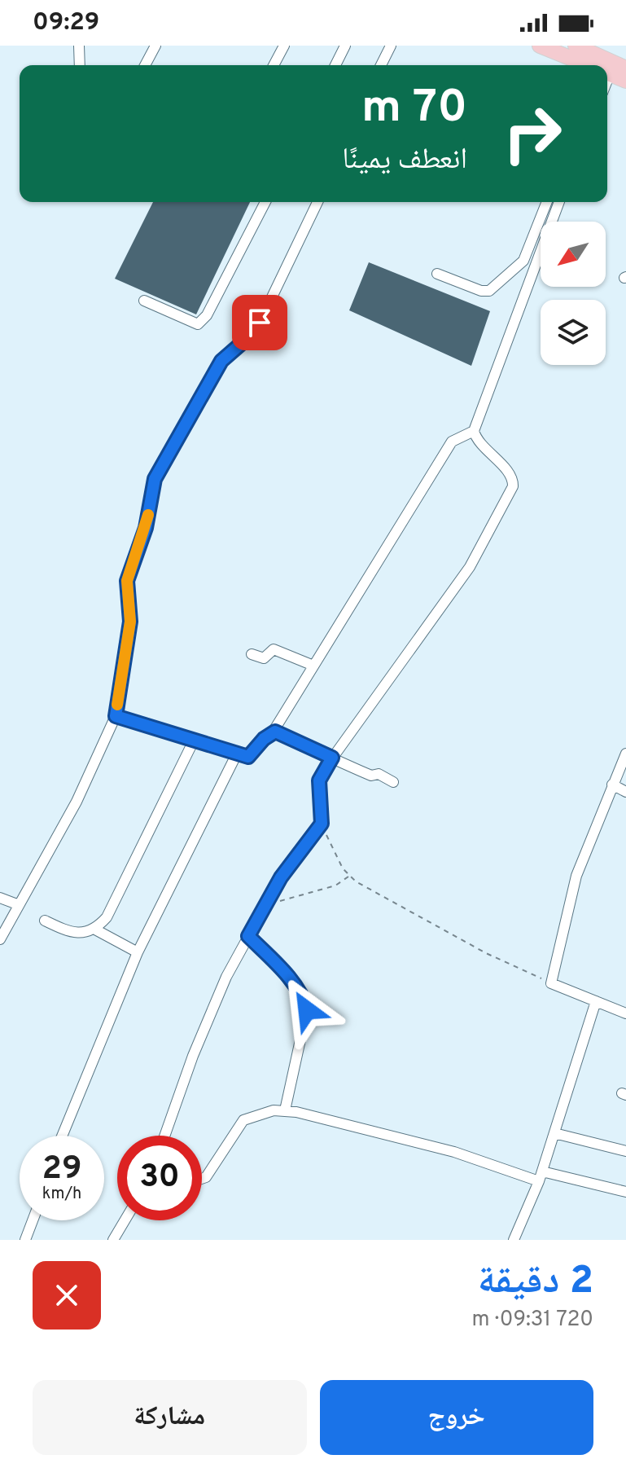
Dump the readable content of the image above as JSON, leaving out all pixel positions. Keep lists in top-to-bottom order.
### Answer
{
  "north": "bottom left",
  "page": {
    "status": "09:29",
    "turn": ["70 m", "انعطف يمينًا"],
    "speed": "29 km/h",
    "limit": "30",
    "heading": ["2 دقيقة", "720 m · 09:31"],
    "buttons": ["خروج", "مشاركة"]
  }
}
